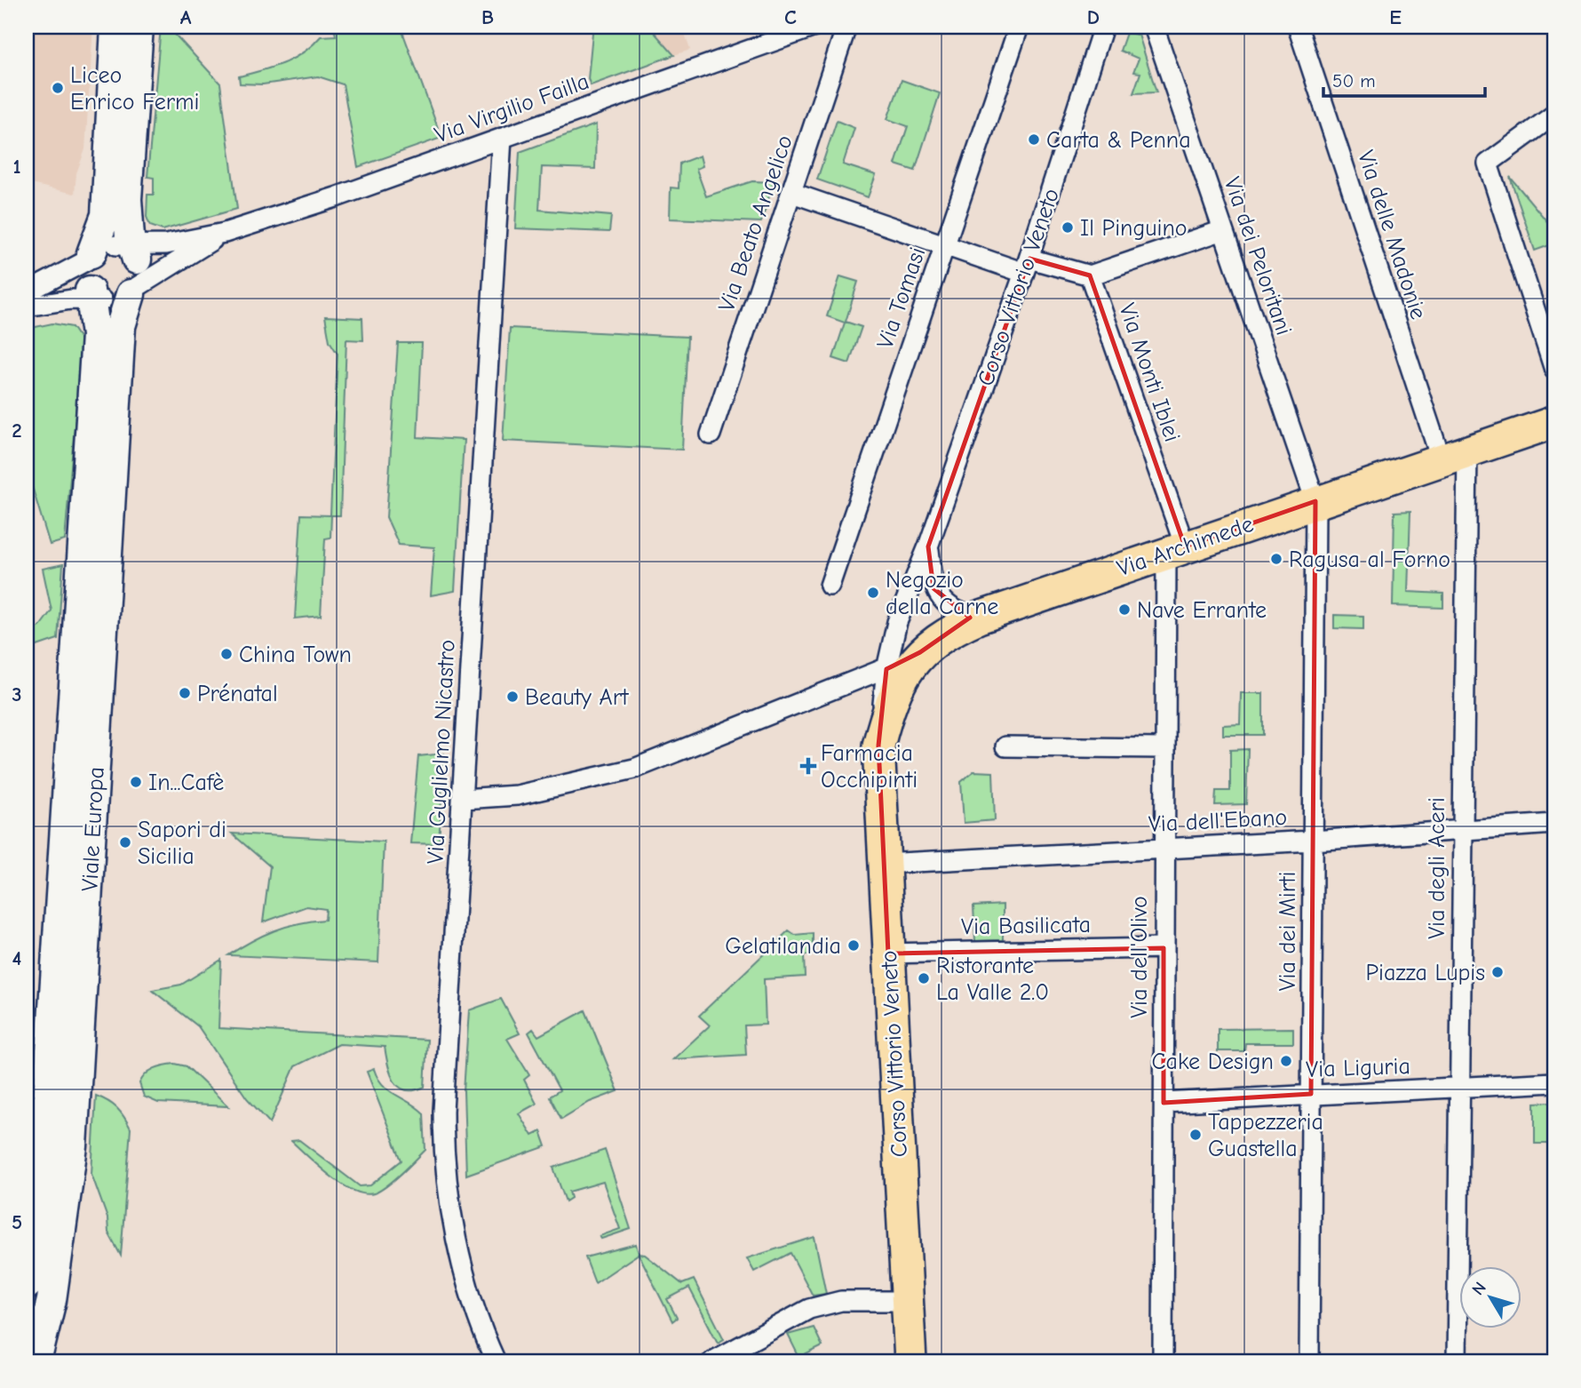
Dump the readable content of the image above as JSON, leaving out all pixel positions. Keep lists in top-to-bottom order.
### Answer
{
  "streets": {
    "main road": ["Corso Vittorio Veneto", "Via Archimede", "Viale Europa"],
    "street": [
      "Via Virgilio Failla",
      "Via Beato Angelico",
      "Via delle Madonie",
      "Via dei Peloritani",
      "Via Tomasi",
      "Via Monti Iblei",
      "Via Guglielmo Nicastro",
      "Via dell'Ebano",
      "Via degli Aceri",
      "Via Basilicata",
      "Via dei Mirti",
      "Via dell'Olivo",
      "Via Liguria"
    ]
  },
  "crossings": [
    ["Via Virgilio Failla", "Via Guglielmo Nicastro"],
    ["Via delle Madonie", "Via Archimede"],
    ["Via delle Madonie", "Via degli Aceri"],
    ["Via dei Peloritani", "Via Archimede"],
    ["Via dei Peloritani", "Via dei Mirti"],
    ["Corso Vittorio Veneto", "Via Archimede"],
    ["Corso Vittorio Veneto", "Via dell'Ebano"],
    ["Corso Vittorio Veneto", "Via Basilicata"],
    ["Via Monti Iblei", "Via Archimede"],
    ["Via Monti Iblei", "Via dell'Olivo"],
    ["Via Archimede", "Via degli Aceri"],
    ["Via Archimede", "Via dei Mirti"],
    ["Via Archimede", "Via dell'Olivo"],
    ["Via dell'Ebano", "Via degli Aceri"],
    ["Via dell'Ebano", "Via dei Mirti"],
    ["Via dell'Ebano", "Via dell'Olivo"],
    ["Via degli Aceri", "Via Liguria"],
    ["Via Basilicata", "Via dell'Olivo"],
    ["Via dei Mirti", "Via Liguria"],
    ["Via dell'Olivo", "Via Liguria"]
  ],
  "places": {
    "other": [
      "Liceo Enrico Fermi",
      "Carta & Penna",
      "Il Pinguino",
      "Ragusa al Forno",
      "Negozio della Carne",
      "Nave Errante",
      "China Town",
      "Prénatal",
      "Beauty Art",
      "In...Cafè",
      "Sapori di Sicilia",
      "Gelatilandia",
      "Piazza Lupis",
      "Ristorante La Valle 2.0",
      "Cake Design",
      "Tappezzeria Guastella"
    ],
    "health": ["Farmacia Occhipinti"]
  },
  "scale_bar": "50 m",
  "north": "top left",
  "grid": {
    "columns": [
      "A",
      "B",
      "C",
      "D",
      "E"
    ],
    "rows": [
      "1",
      "2",
      "3",
      "4",
      "5"
    ]
  }
}
